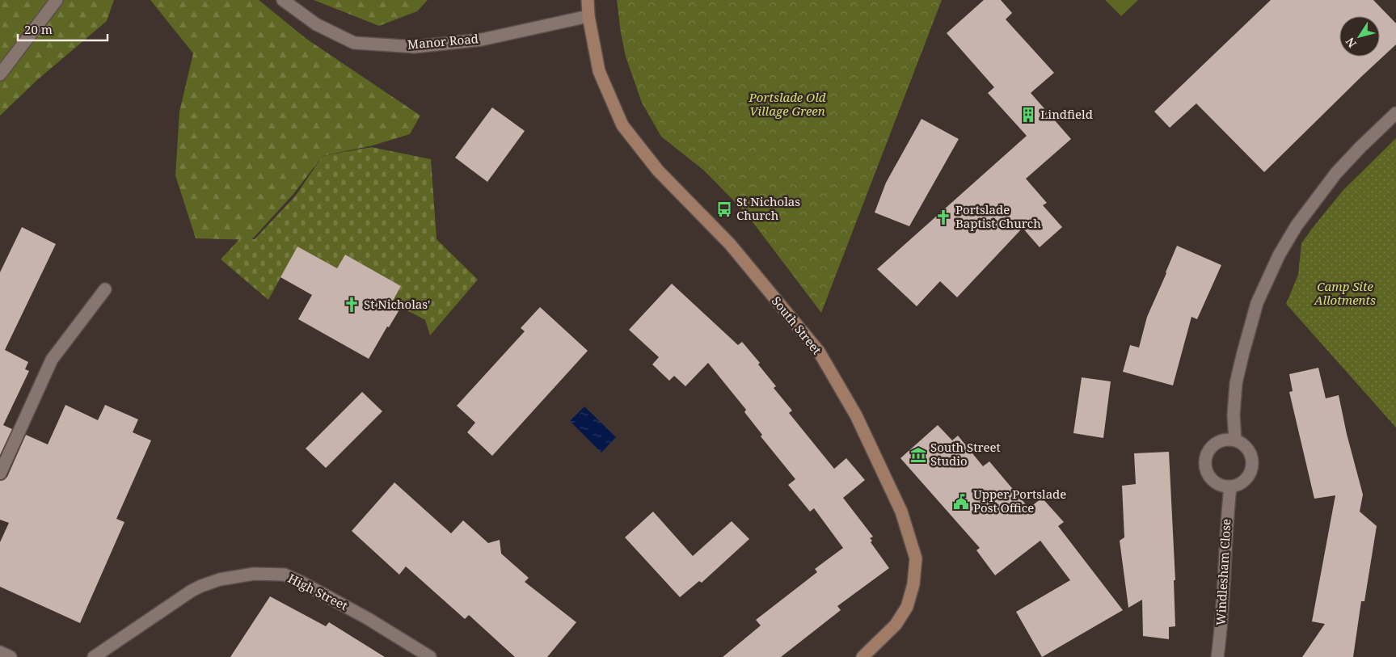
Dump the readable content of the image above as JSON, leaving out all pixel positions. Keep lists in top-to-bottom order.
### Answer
{
  "streets": {
    "street": [
      "Manor Road",
      "South Street",
      "Windlesham Close",
      "High Street"
    ]
  },
  "crossings": [
    ["Manor Road", "South Street"]
  ],
  "parks": ["Portslade Old Village Green", "Camp Site Allotments"],
  "places": {
    "building": ["Lindfield"],
    "bus stop": ["St Nicholas Church"],
    "church": ["Portslade Baptist Church", "St Nicholas'"],
    "museum": ["South Street Studio"],
    "public building": ["Upper Portslade Post Office"]
  },
  "scale_bar": "20 m",
  "north": "bottom left"
}
